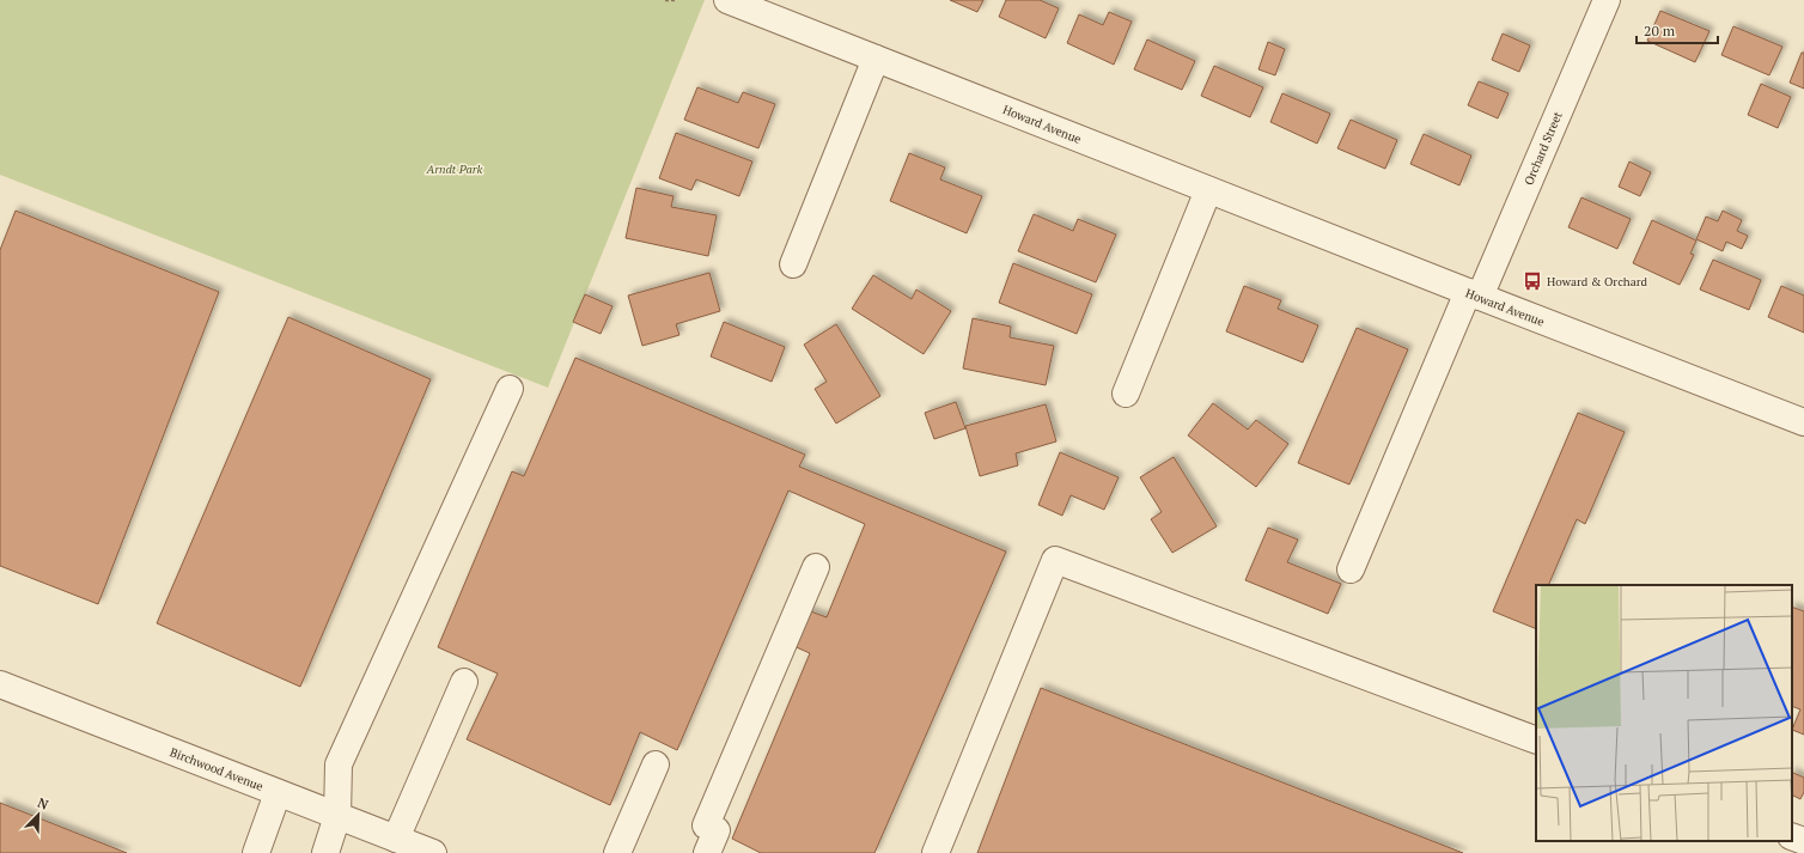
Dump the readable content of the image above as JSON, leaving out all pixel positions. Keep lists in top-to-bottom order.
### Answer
{
  "streets": {
    "street": ["Howard Avenue", "Orchard Street", "Birchwood Avenue"]
  },
  "crossings": [
    ["Howard Avenue", "Orchard Street"]
  ],
  "parks": ["Arndt Park"],
  "places": {
    "bus stop": ["Howard & Orchard"]
  },
  "scale_bar": "20 m",
  "north": "top right"
}
